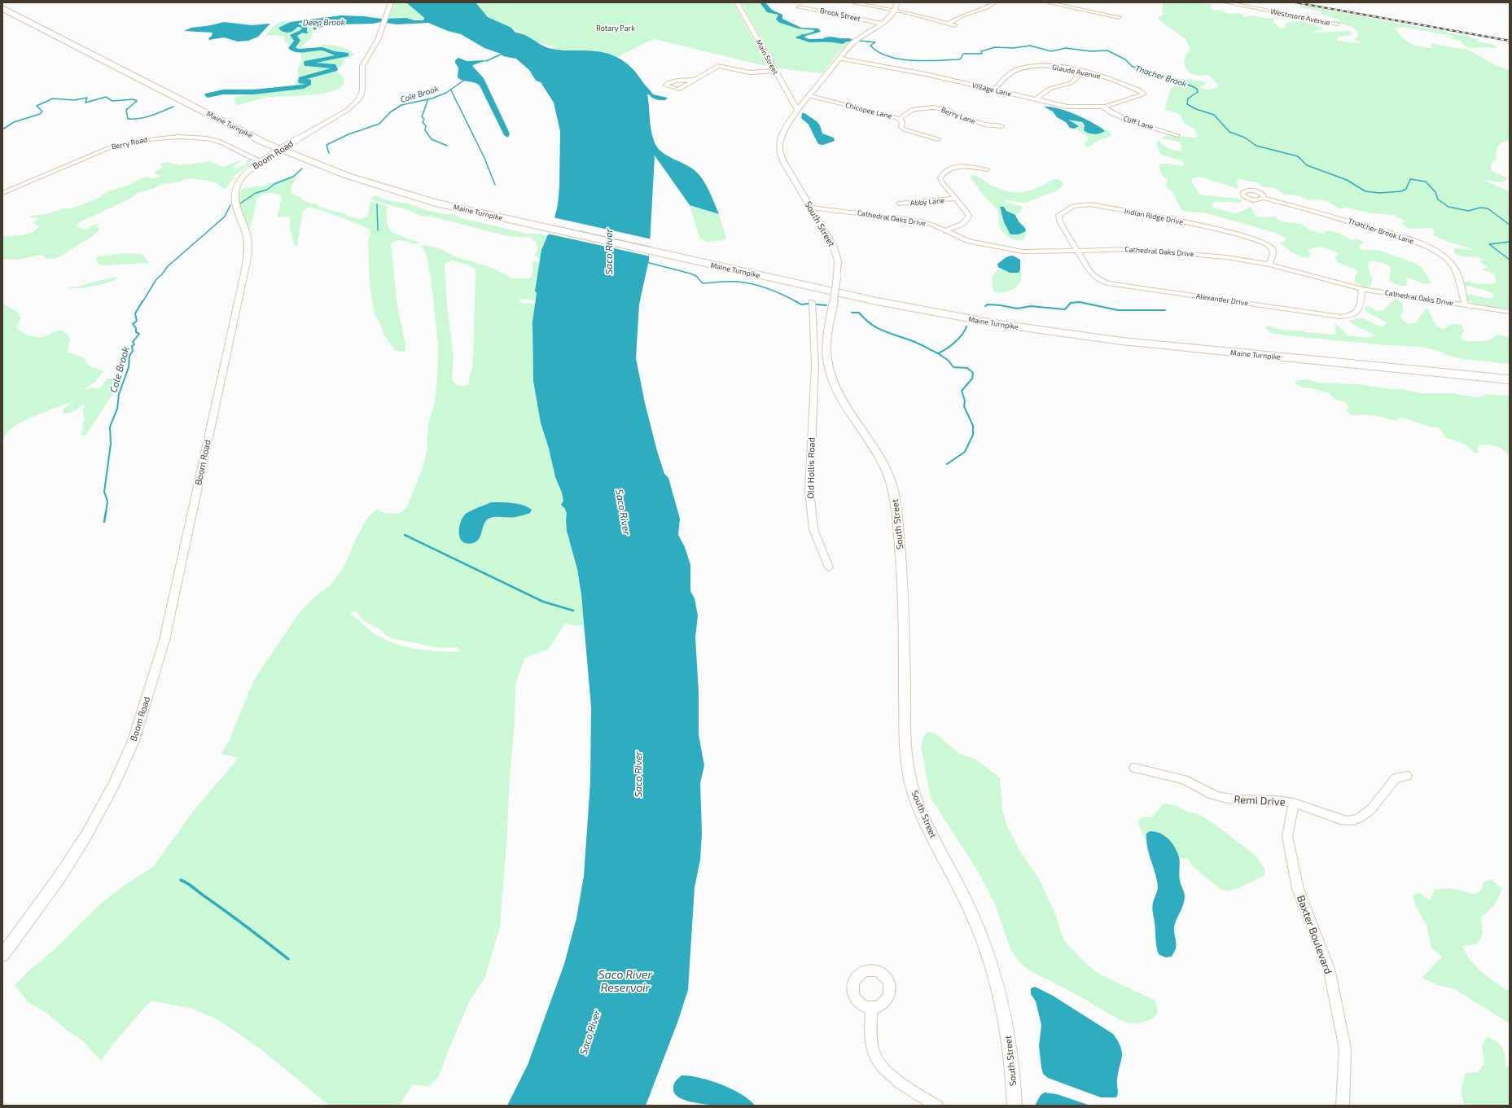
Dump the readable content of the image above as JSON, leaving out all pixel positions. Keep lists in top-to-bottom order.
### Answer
{
  "streets": {
    "highway": ["Maine Turnpike"],
    "street": [
      "Brook Street",
      "Westmore Avenue",
      "Main Street",
      "Glaude Avenue",
      "Village Lane",
      "Chicopee Lane",
      "Berry Lane",
      "Cliff Lane",
      "Berry Road",
      "Boom Road",
      "Abby Lane",
      "Indian Ridge Drive",
      "Cathedral Oaks Drive",
      "South Street",
      "Thatcher Brook Lane",
      "Alexander Drive",
      "Old Hollis Road",
      "Remi Drive",
      "Baxter Boulevard"
    ]
  },
  "crossings": [
    ["Brook Street", "South Street"],
    ["Main Street", "South Street"],
    ["Glaude Avenue", "Village Lane"],
    ["Village Lane", "Cliff Lane"],
    ["Village Lane", "South Street"],
    ["Chicopee Lane", "Berry Lane"],
    ["Chicopee Lane", "South Street"],
    ["Berry Road", "Boom Road"],
    ["Indian Ridge Drive", "Cathedral Oaks Drive"],
    ["Indian Ridge Drive", "Alexander Drive"],
    ["Cathedral Oaks Drive", "South Street"],
    ["Cathedral Oaks Drive", "Thatcher Brook Lane"],
    ["Cathedral Oaks Drive", "Alexander Drive"],
    ["Remi Drive", "Baxter Boulevard"]
  ],
  "water": [
    "Deep Brook",
    "Thacher Brook",
    "Cole Brook",
    "Saco River",
    "Saco River Reservoir"
  ],
  "parks": ["Rotary Park"]
}
